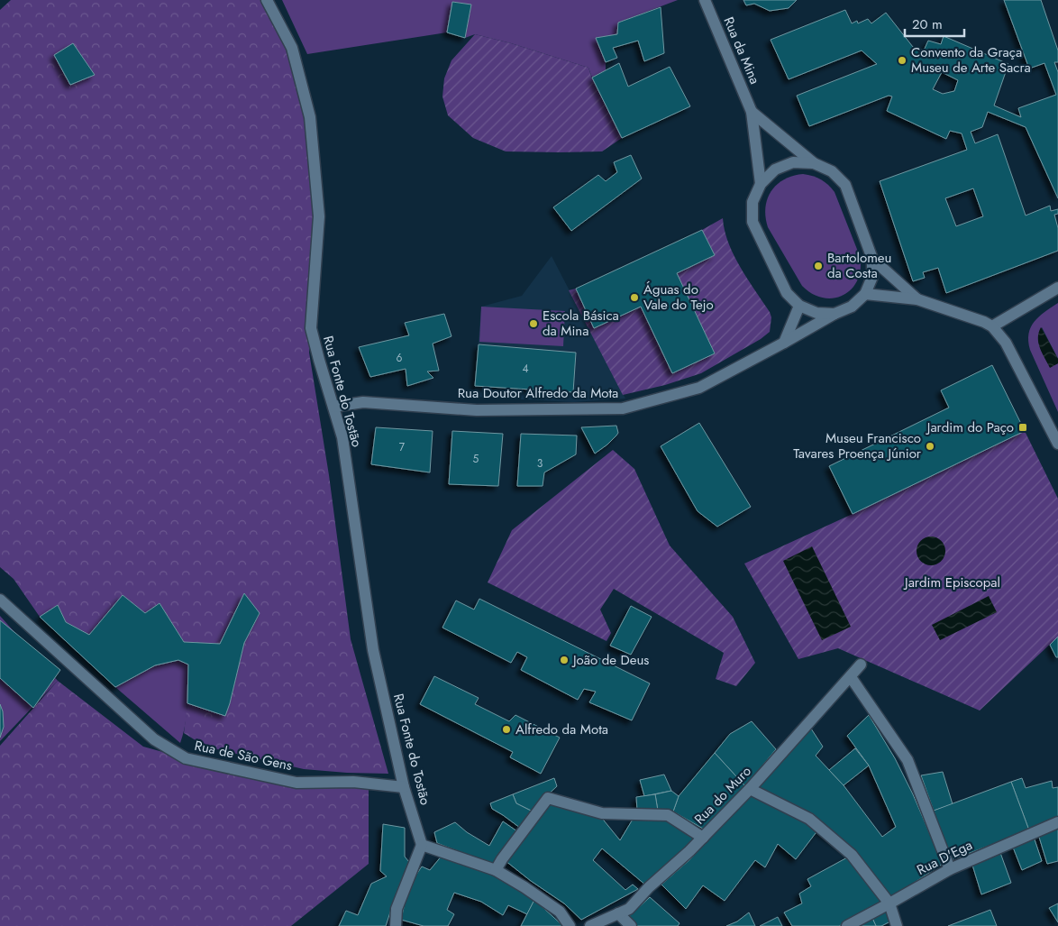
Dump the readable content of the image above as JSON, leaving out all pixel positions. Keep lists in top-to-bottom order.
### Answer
{
  "streets": {
    "street": [
      "Rua da Mina",
      "Rua Fonte do Tostão",
      "Rua Doutor Alfredo da Mota",
      "Rua de São Gens",
      "Rua do Muro",
      "Rua D'Ega"
    ]
  },
  "crossings": [
    ["Rua Fonte do Tostão", "Rua Doutor Alfredo da Mota"],
    ["Rua Fonte do Tostão", "Rua de São Gens"]
  ],
  "parks": ["Jardim Episcopal"],
  "places": {
    "other": [
      "Convento da Graça Museu de Arte Sacra",
      "Bartolomeu da Costa",
      "Águas do Vale do Tejo",
      "Escola Básica da Mina",
      "Museu Francisco Tavares Proença Júnior",
      "João de Deus",
      "Alfredo da Mota"
    ],
    "transit": ["Jardim do Paço"]
  },
  "house_numbers": [
    "6",
    "4",
    "7",
    "5",
    "3"
  ],
  "scale_bar": "20 m"
}
